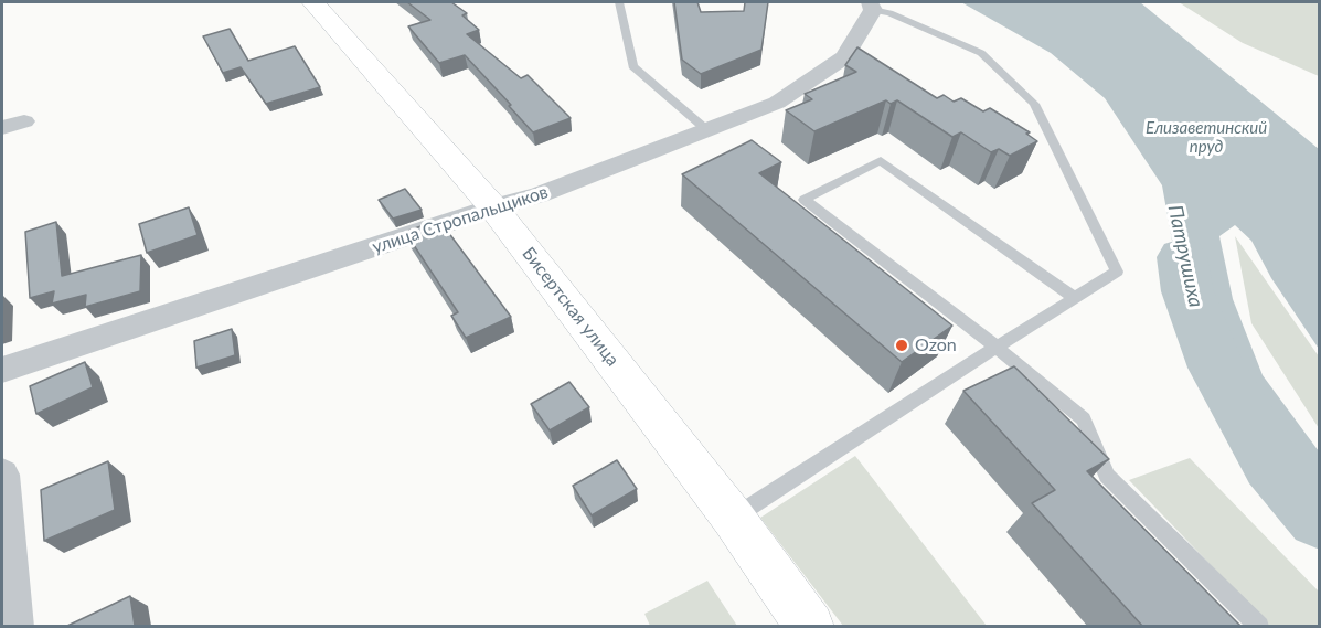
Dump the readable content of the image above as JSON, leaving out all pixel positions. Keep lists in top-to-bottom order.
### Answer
{
  "streets": {
    "main road": ["Бисертская улица"],
    "street": ["улица Стропальщиков"]
  },
  "crossings": [
    ["улица Стропальщиков", "Бисертская улица"]
  ],
  "water": ["Елизаветинский пруд", "Патрушиха"],
  "places": ["Ozon"]
}
